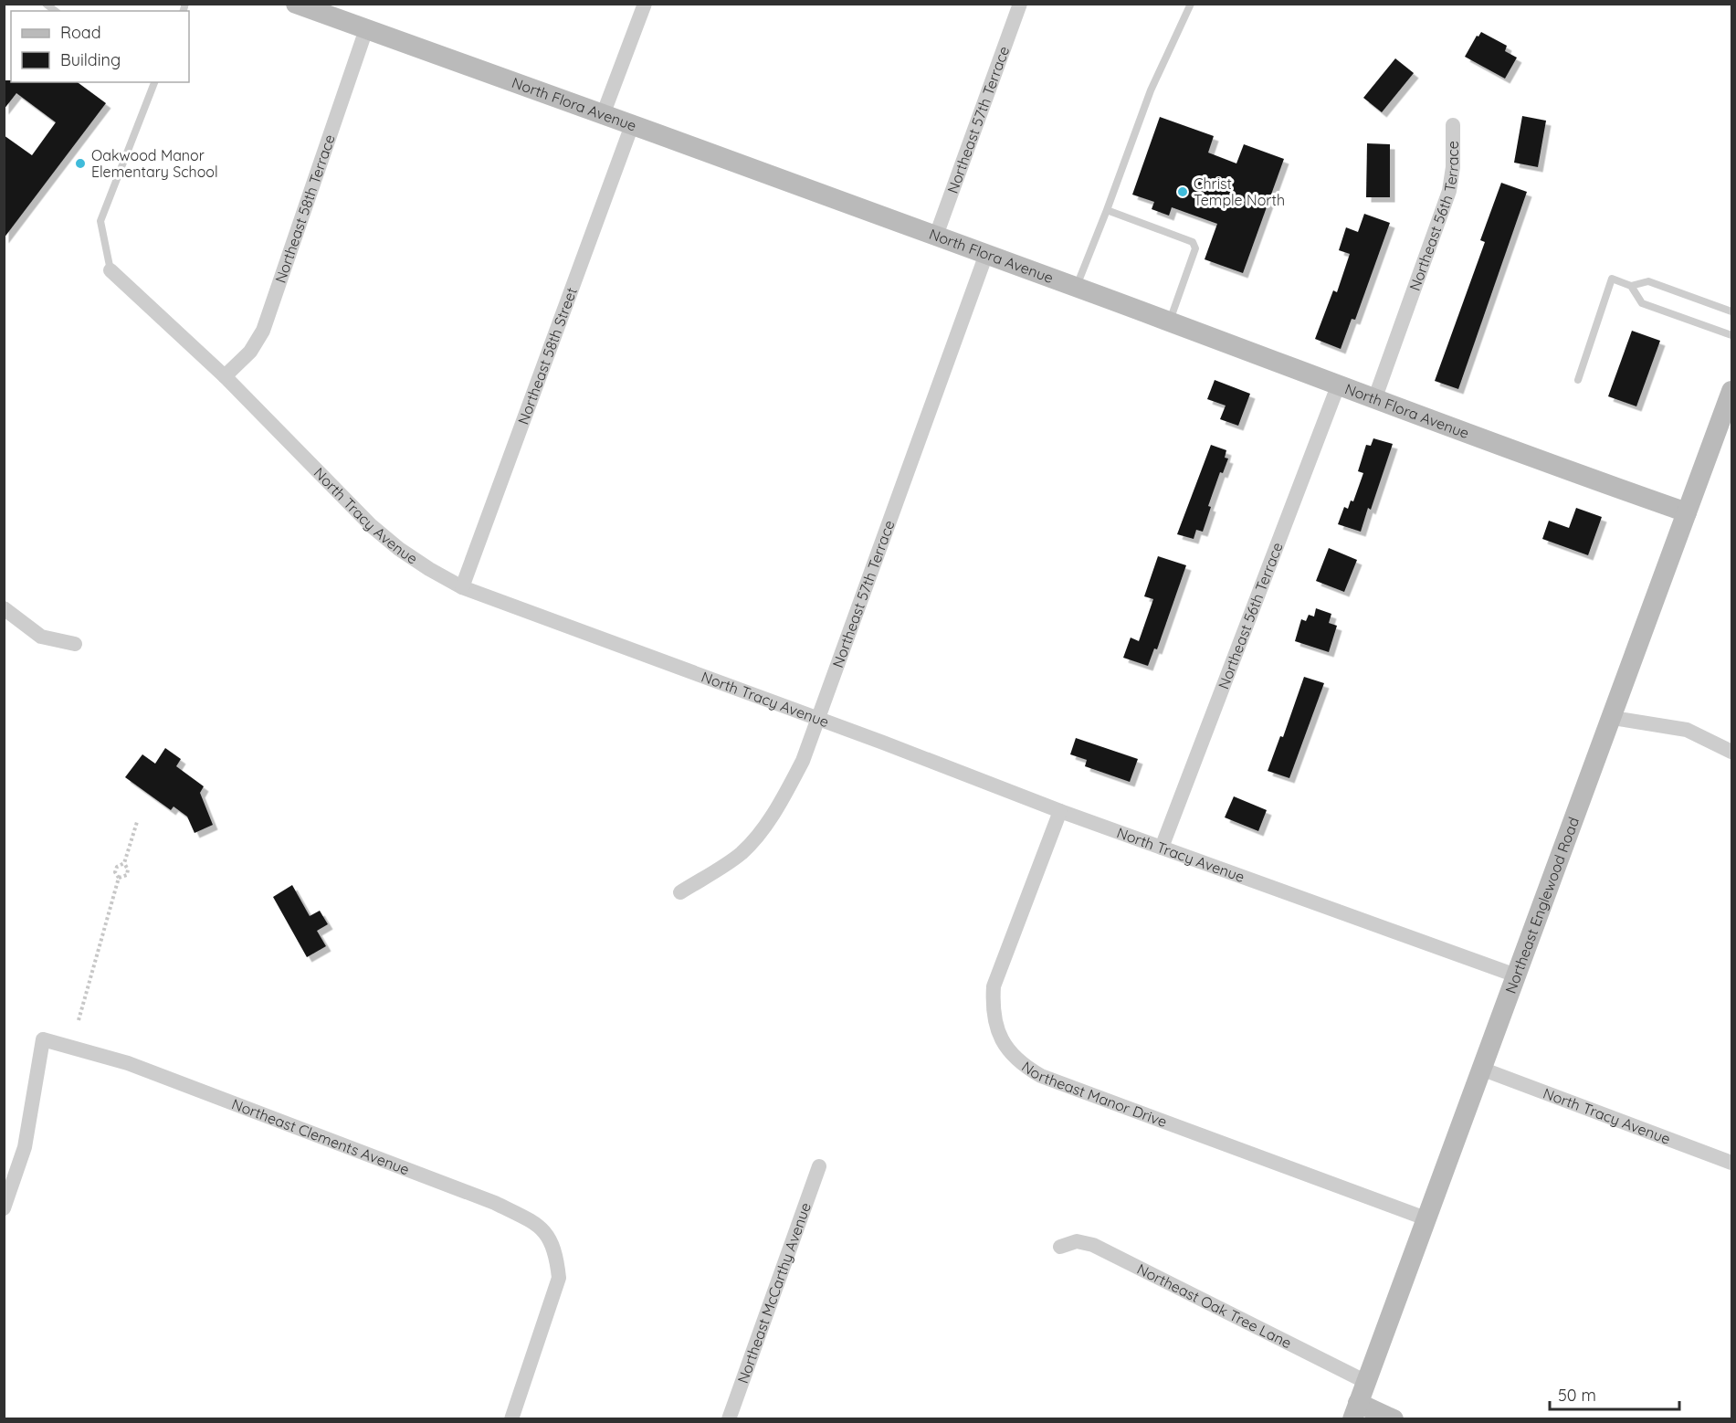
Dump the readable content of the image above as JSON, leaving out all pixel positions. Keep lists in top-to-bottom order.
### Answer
{
  "streets": {
    "street": [
      "North Flora Avenue",
      "Northeast 57th Terrace",
      "Northeast 58th Terrace",
      "Northeast 56th Terrace",
      "Northeast 58th Street",
      "North Tracy Avenue",
      "Northeast Englewood Road",
      "Northeast Manor Drive",
      "Northeast Clements Avenue",
      "Northeast McCarthy Avenue",
      "Northeast Oak Tree Lane"
    ]
  },
  "crossings": [
    ["North Flora Avenue", "Northeast 57th Terrace"],
    ["North Flora Avenue", "Northeast 58th Terrace"],
    ["North Flora Avenue", "Northeast 56th Terrace"],
    ["North Flora Avenue", "Northeast 58th Street"],
    ["North Flora Avenue", "Northeast Englewood Road"],
    ["Northeast 57th Terrace", "North Tracy Avenue"],
    ["Northeast 58th Terrace", "North Tracy Avenue"],
    ["Northeast 56th Terrace", "North Tracy Avenue"],
    ["Northeast 58th Street", "North Tracy Avenue"],
    ["North Tracy Avenue", "Northeast Englewood Road"],
    ["North Tracy Avenue", "Northeast Manor Drive"],
    ["Northeast Englewood Road", "Northeast Manor Drive"],
    ["Northeast Englewood Road", "Northeast Oak Tree Lane"]
  ],
  "places": ["Oakwood Manor Elementary School", "Christ Temple North"],
  "legend": ["Road", "Building"],
  "scale_bar": "50 m"
}
